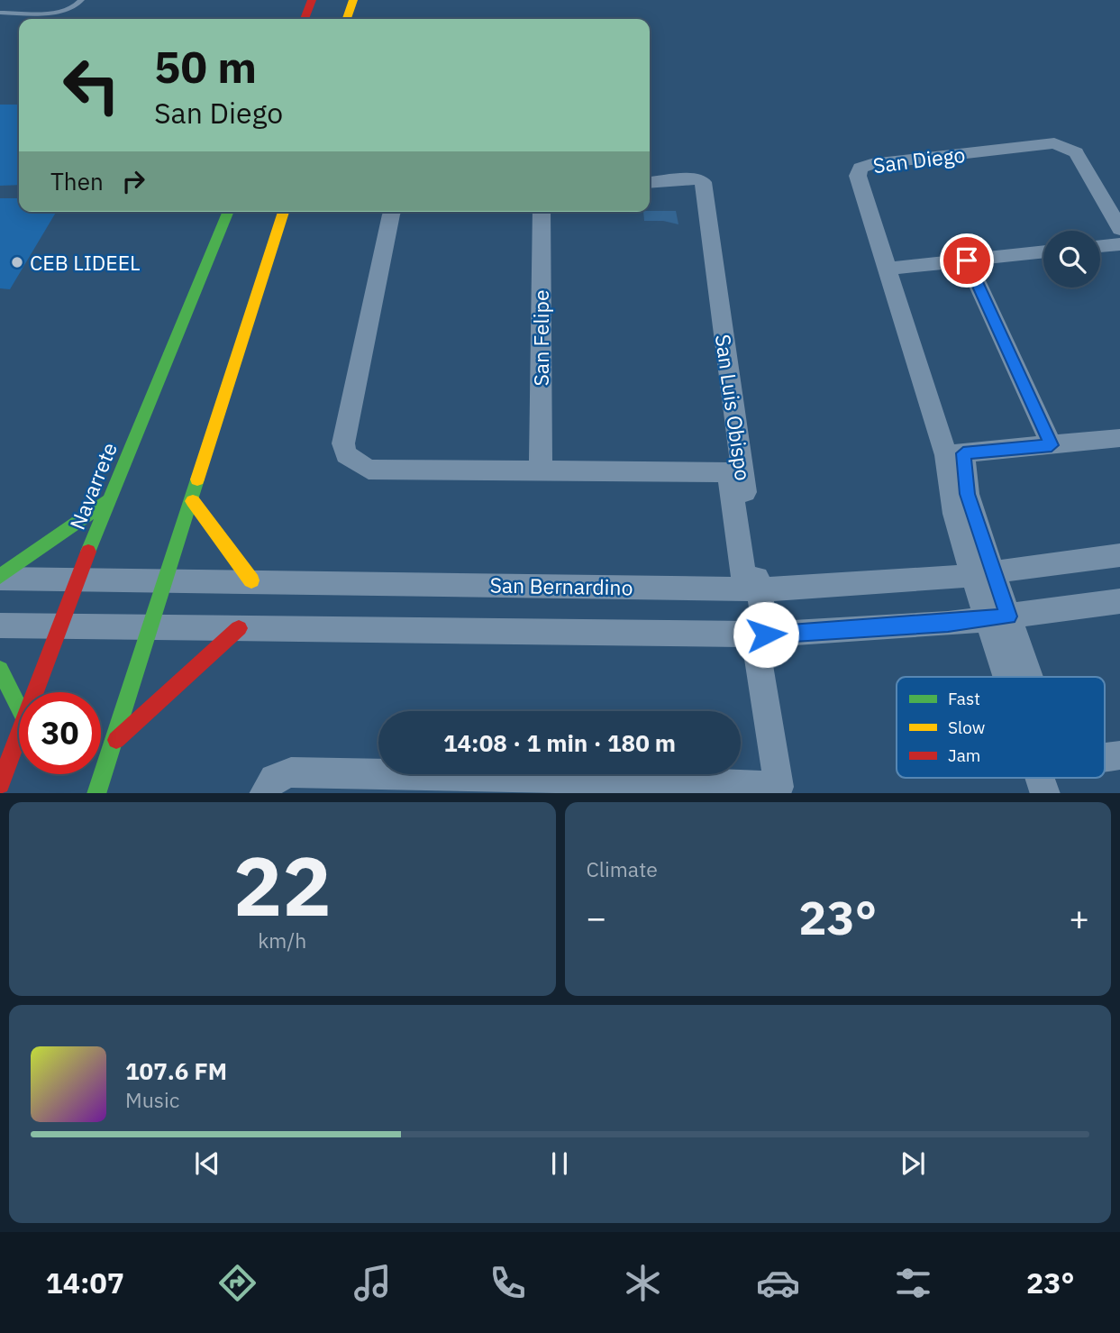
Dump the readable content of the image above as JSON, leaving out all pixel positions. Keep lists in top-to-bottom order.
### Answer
{
  "streets": {
    "main road": ["Navarrete"],
    "street": [
      "San Diego",
      "San Felipe",
      "San Luis Obispo",
      "San Bernardino"
    ]
  },
  "crossings": [
    ["San Diego", "San Bernardino"],
    ["San Luis Obispo", "San Bernardino"],
    ["Navarrete", "San Bernardino"]
  ],
  "places": ["CEB LIDEEL"],
  "legend": ["Fast", "Slow", "Jam"],
  "page": {
    "turn": ["50 m", "San Diego"],
    "then": "Then",
    "limit": "30",
    "trip": "14:08 · 1 min · 180 m",
    "tile": [
      ["22", "km/h"],
      "Climate"
    ],
    "heat": ["−", "23°", "+"],
    "song": ["107.6 FM", "Music"],
    "tabs": ["14:07", "23°"]
  }
}
